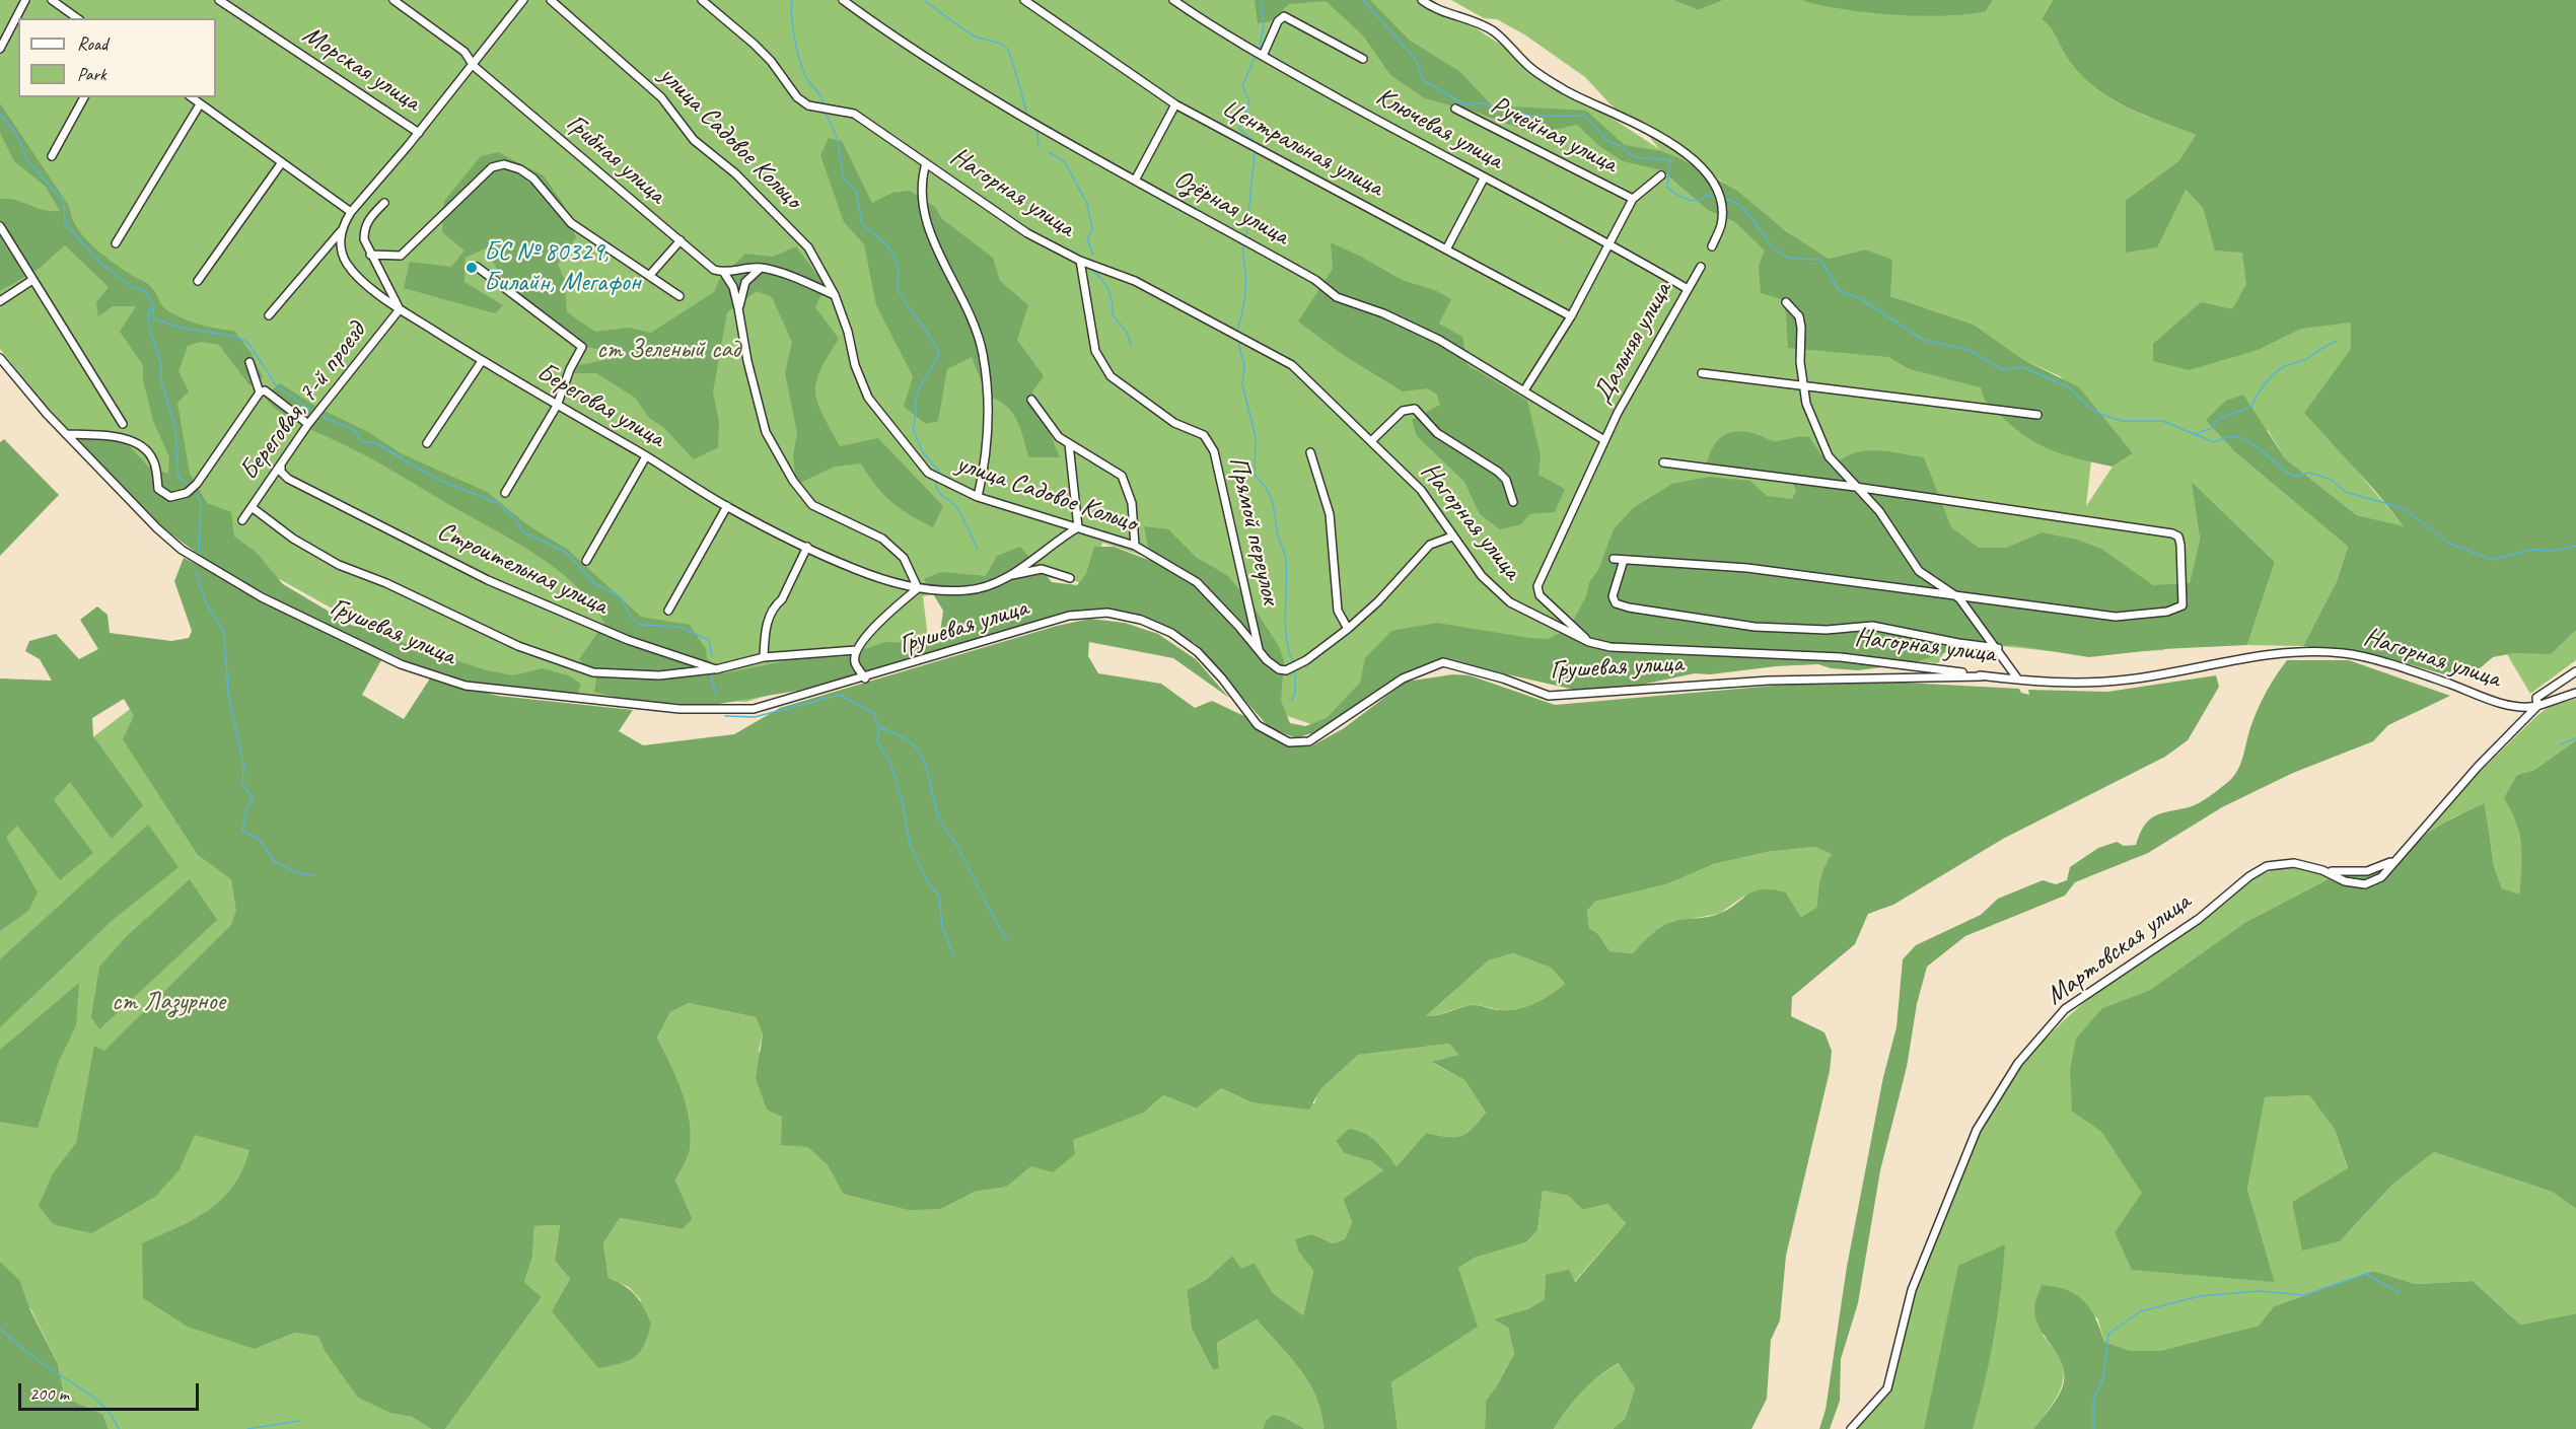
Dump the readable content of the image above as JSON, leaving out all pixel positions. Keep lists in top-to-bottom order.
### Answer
{
  "streets": {
    "street": [
      "Морская улица",
      "Ключевая улица",
      "Ручейная улица",
      "улица Садовое Кольцо",
      "Центральная улица",
      "Грибная улица",
      "Нагорная улица",
      "Озёрная улица",
      "Дальняя улица",
      "Береговая, 7-й проезд",
      "Береговая улица",
      "Прямой переулок",
      "Строительная улица",
      "Грушевая улица",
      "Мартовская улица"
    ]
  },
  "crossings": [
    ["Ключевая улица", "Дальняя улица"],
    ["улица Садовое Кольцо", "Нагорная улица"],
    ["улица Садовое Кольцо", "Береговая улица"],
    ["улица Садовое Кольцо", "Прямой переулок"],
    ["Нагорная улица", "Дальняя улица"],
    ["Нагорная улица", "Прямой переулок"],
    ["Нагорная улица", "Грушевая улица"],
    ["Нагорная улица", "Мартовская улица"],
    ["Озёрная улица", "Дальняя улица"],
    ["Береговая, 7-й проезд", "Береговая улица"],
    ["Береговая, 7-й проезд", "Строительная улица"]
  ],
  "parks": ["ст Зеленый сад", "ст Лазурное"],
  "places": ["БС № 80329, Билайн, Мегафон"],
  "legend": ["Road", "Park"],
  "scale_bar": "200 m"
}
